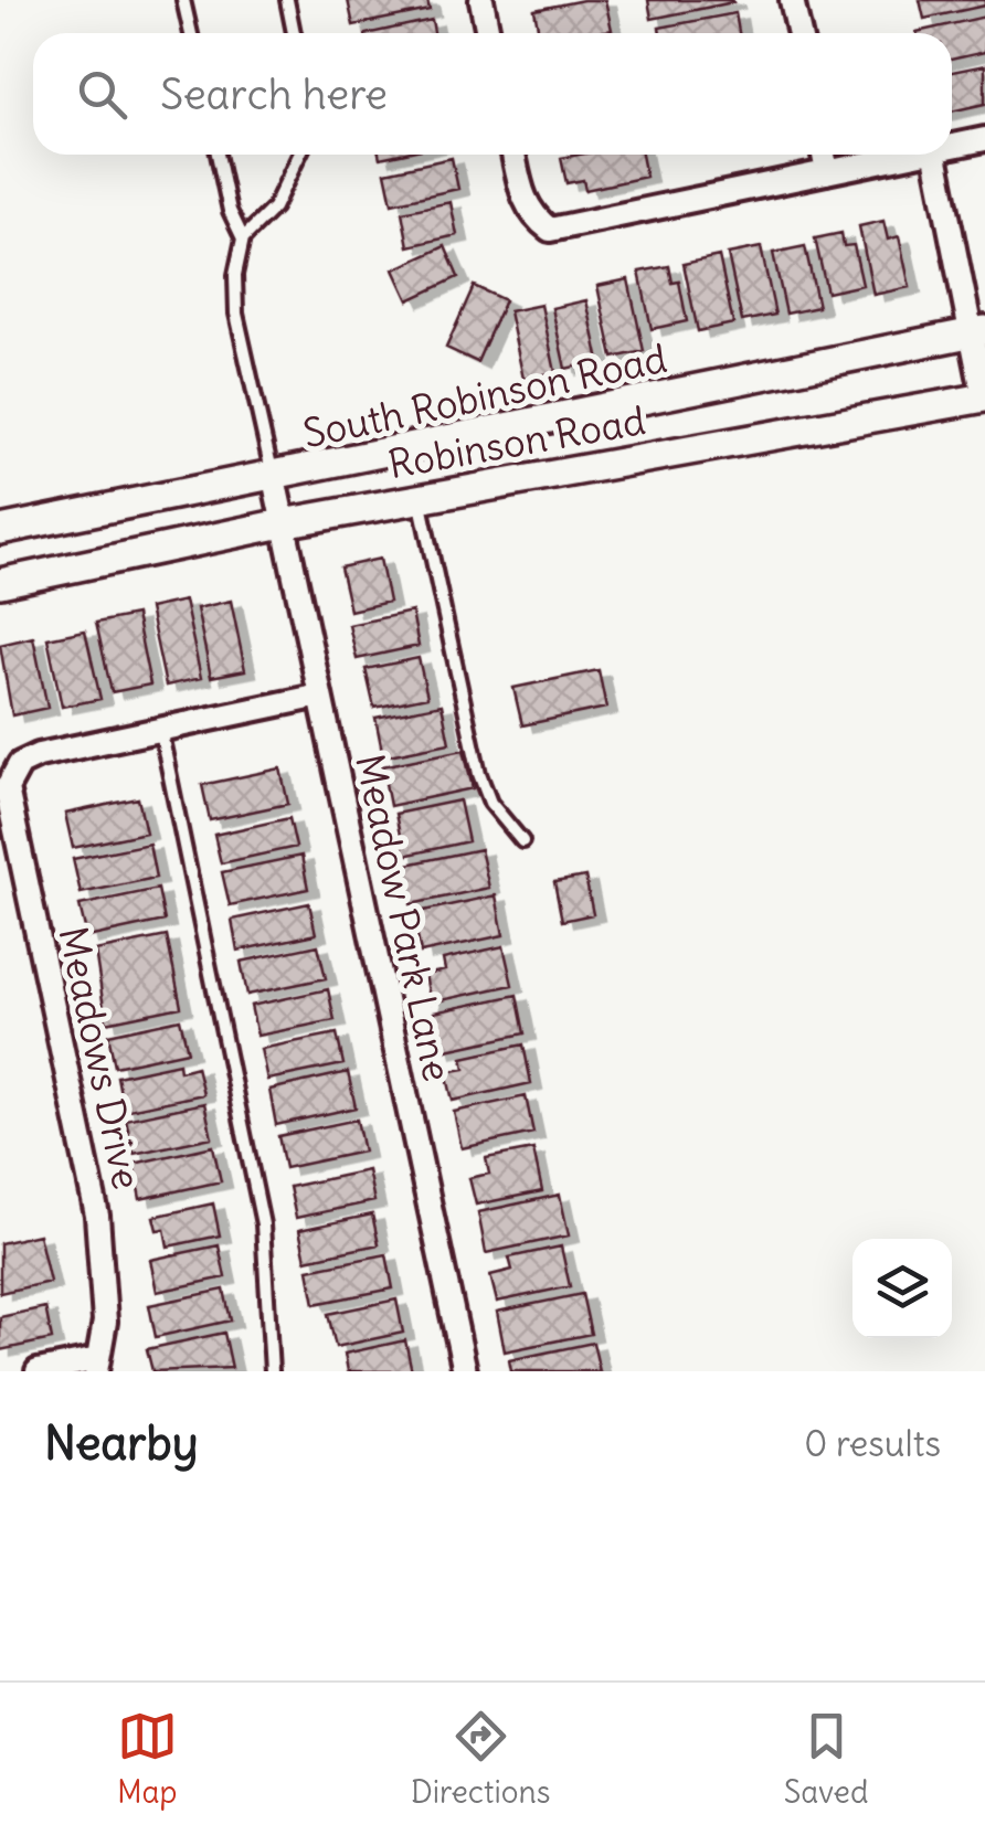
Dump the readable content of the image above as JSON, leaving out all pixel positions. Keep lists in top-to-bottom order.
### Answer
{
  "streets": {
    "street": [
      "South Robinson Road",
      "Robinson Road",
      "Meadow Park Lane",
      "Meadows Drive"
    ]
  },
  "crossings": [
    ["South Robinson Road", "Meadow Park Lane"],
    ["Robinson Road", "Meadow Park Lane"]
  ],
  "page": {
    "search": "Search here",
    "heading": ["Nearby", "0 results"],
    "nav": ["Map", "Directions", "Saved"]
  }
}
